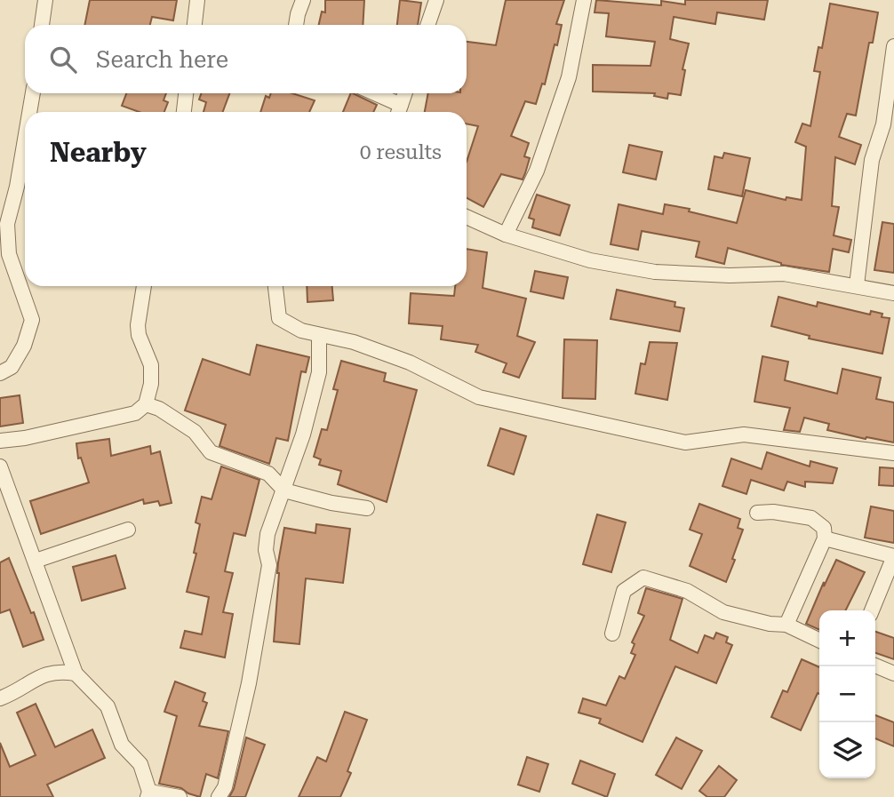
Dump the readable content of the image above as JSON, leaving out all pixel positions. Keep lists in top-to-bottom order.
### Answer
{
  "page": {
    "search": "Search here",
    "heading": ["Nearby", "0 results"],
    "map_buttons": ["+", "−"]
  }
}
